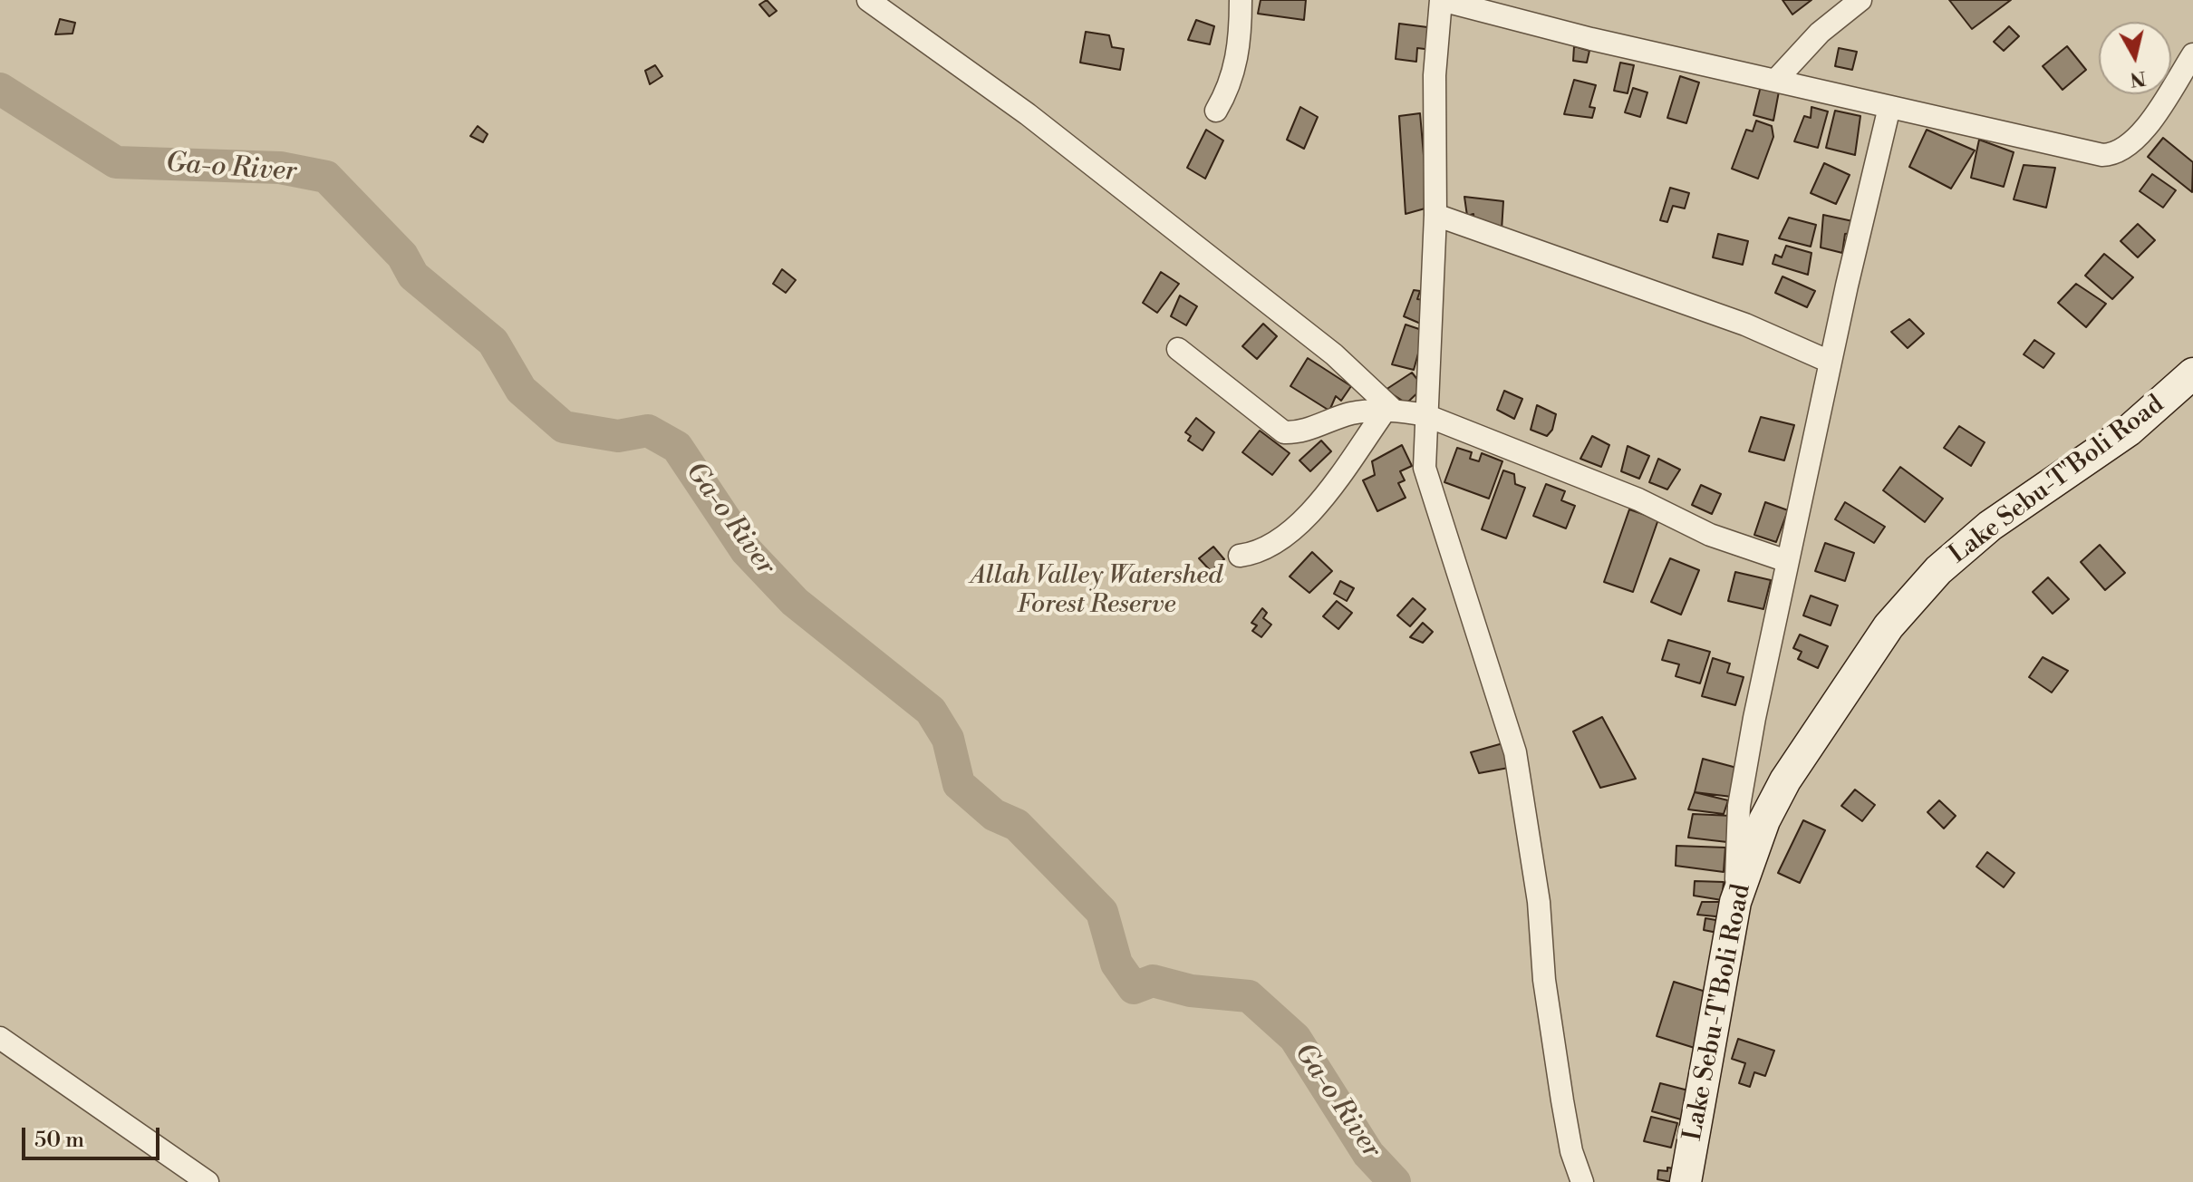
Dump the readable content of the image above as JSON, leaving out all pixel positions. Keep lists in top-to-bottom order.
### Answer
{
  "streets": {
    "main road": ["Lake Sebu-T'Boli Road"]
  },
  "water": ["Ga-o River"],
  "parks": ["Allah Valley Watershed Forest Reserve"],
  "scale_bar": "50 m",
  "north": "bottom"
}
